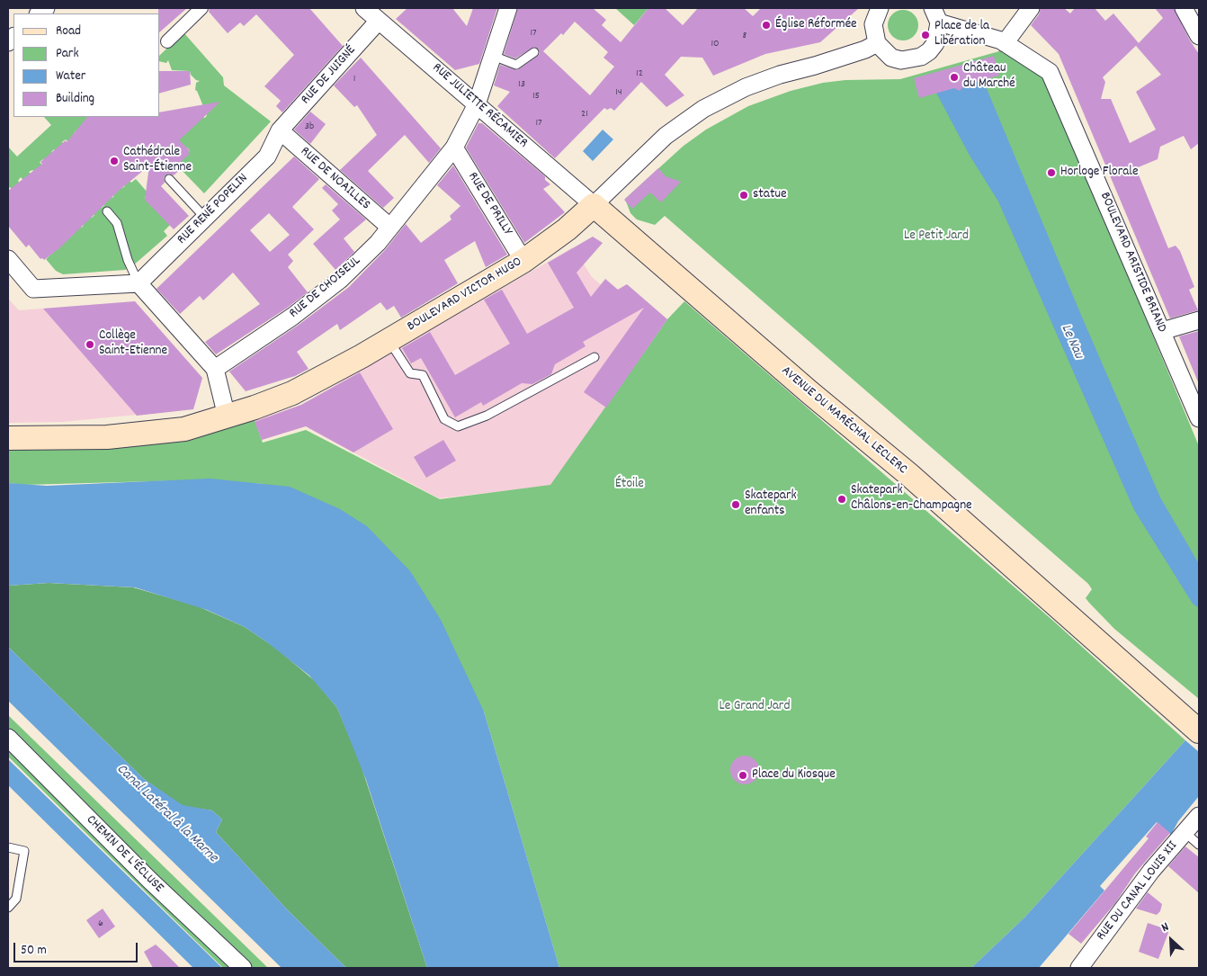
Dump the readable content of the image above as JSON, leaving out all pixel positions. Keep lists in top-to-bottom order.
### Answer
{
  "streets": {
    "main road": ["BOULEVARD VICTOR HUGO", "AVENUE DU MARÉCHAL LECLERC"],
    "street": [
      "RUE DE JUIGNÉ",
      "RUE JULIETTE RÉCAMIER",
      "RUE DE NOAILLES",
      "RUE DE PRILLY",
      "RUE RENÉ POPELIN",
      "BOULEVARD ARISTIDE BRIAND",
      "RUE DE CHOISEUL",
      "CHEMIN DE L'ÉCLUSE",
      "RUE DU CANAL LOUIS XII"
    ]
  },
  "crossings": [
    ["RUE DE JUIGNÉ", "RUE JULIETTE RÉCAMIER"],
    ["RUE DE JUIGNÉ", "RUE DE NOAILLES"],
    ["RUE DE JUIGNÉ", "RUE RENÉ POPELIN"],
    ["RUE JULIETTE RÉCAMIER", "RUE DE CHOISEUL"],
    ["RUE JULIETTE RÉCAMIER", "BOULEVARD VICTOR HUGO"],
    ["RUE JULIETTE RÉCAMIER", "AVENUE DU MARÉCHAL LECLERC"],
    ["RUE DE NOAILLES", "RUE RENÉ POPELIN"],
    ["RUE DE NOAILLES", "RUE DE CHOISEUL"],
    ["RUE DE PRILLY", "RUE DE CHOISEUL"],
    ["RUE DE PRILLY", "BOULEVARD VICTOR HUGO"],
    ["BOULEVARD VICTOR HUGO", "AVENUE DU MARÉCHAL LECLERC"]
  ],
  "water": ["Le Nau", "Canal Latéral à la Marne"],
  "parks": ["Le Petit Jard", "Étoile", "Le Grand Jard"],
  "places": [
    "Église Réformée",
    "Place de la Libération",
    "Château du Marché",
    "Cathédrale Saint-Étienne",
    "Horloge Florale",
    "statue",
    "Collège Saint-Etienne",
    "Skatepark Châlons-en-Champagne",
    "Skatepark enfants",
    "Place du Kiosque"
  ],
  "house_numbers": [
    "17",
    "8",
    "10",
    "12",
    "1",
    "13",
    "14",
    "15",
    "21",
    "17",
    "3b",
    "6"
  ],
  "legend": [
    "Road",
    "Park",
    "Water",
    "Building"
  ],
  "scale_bar": "50 m",
  "north": "top left"
}
